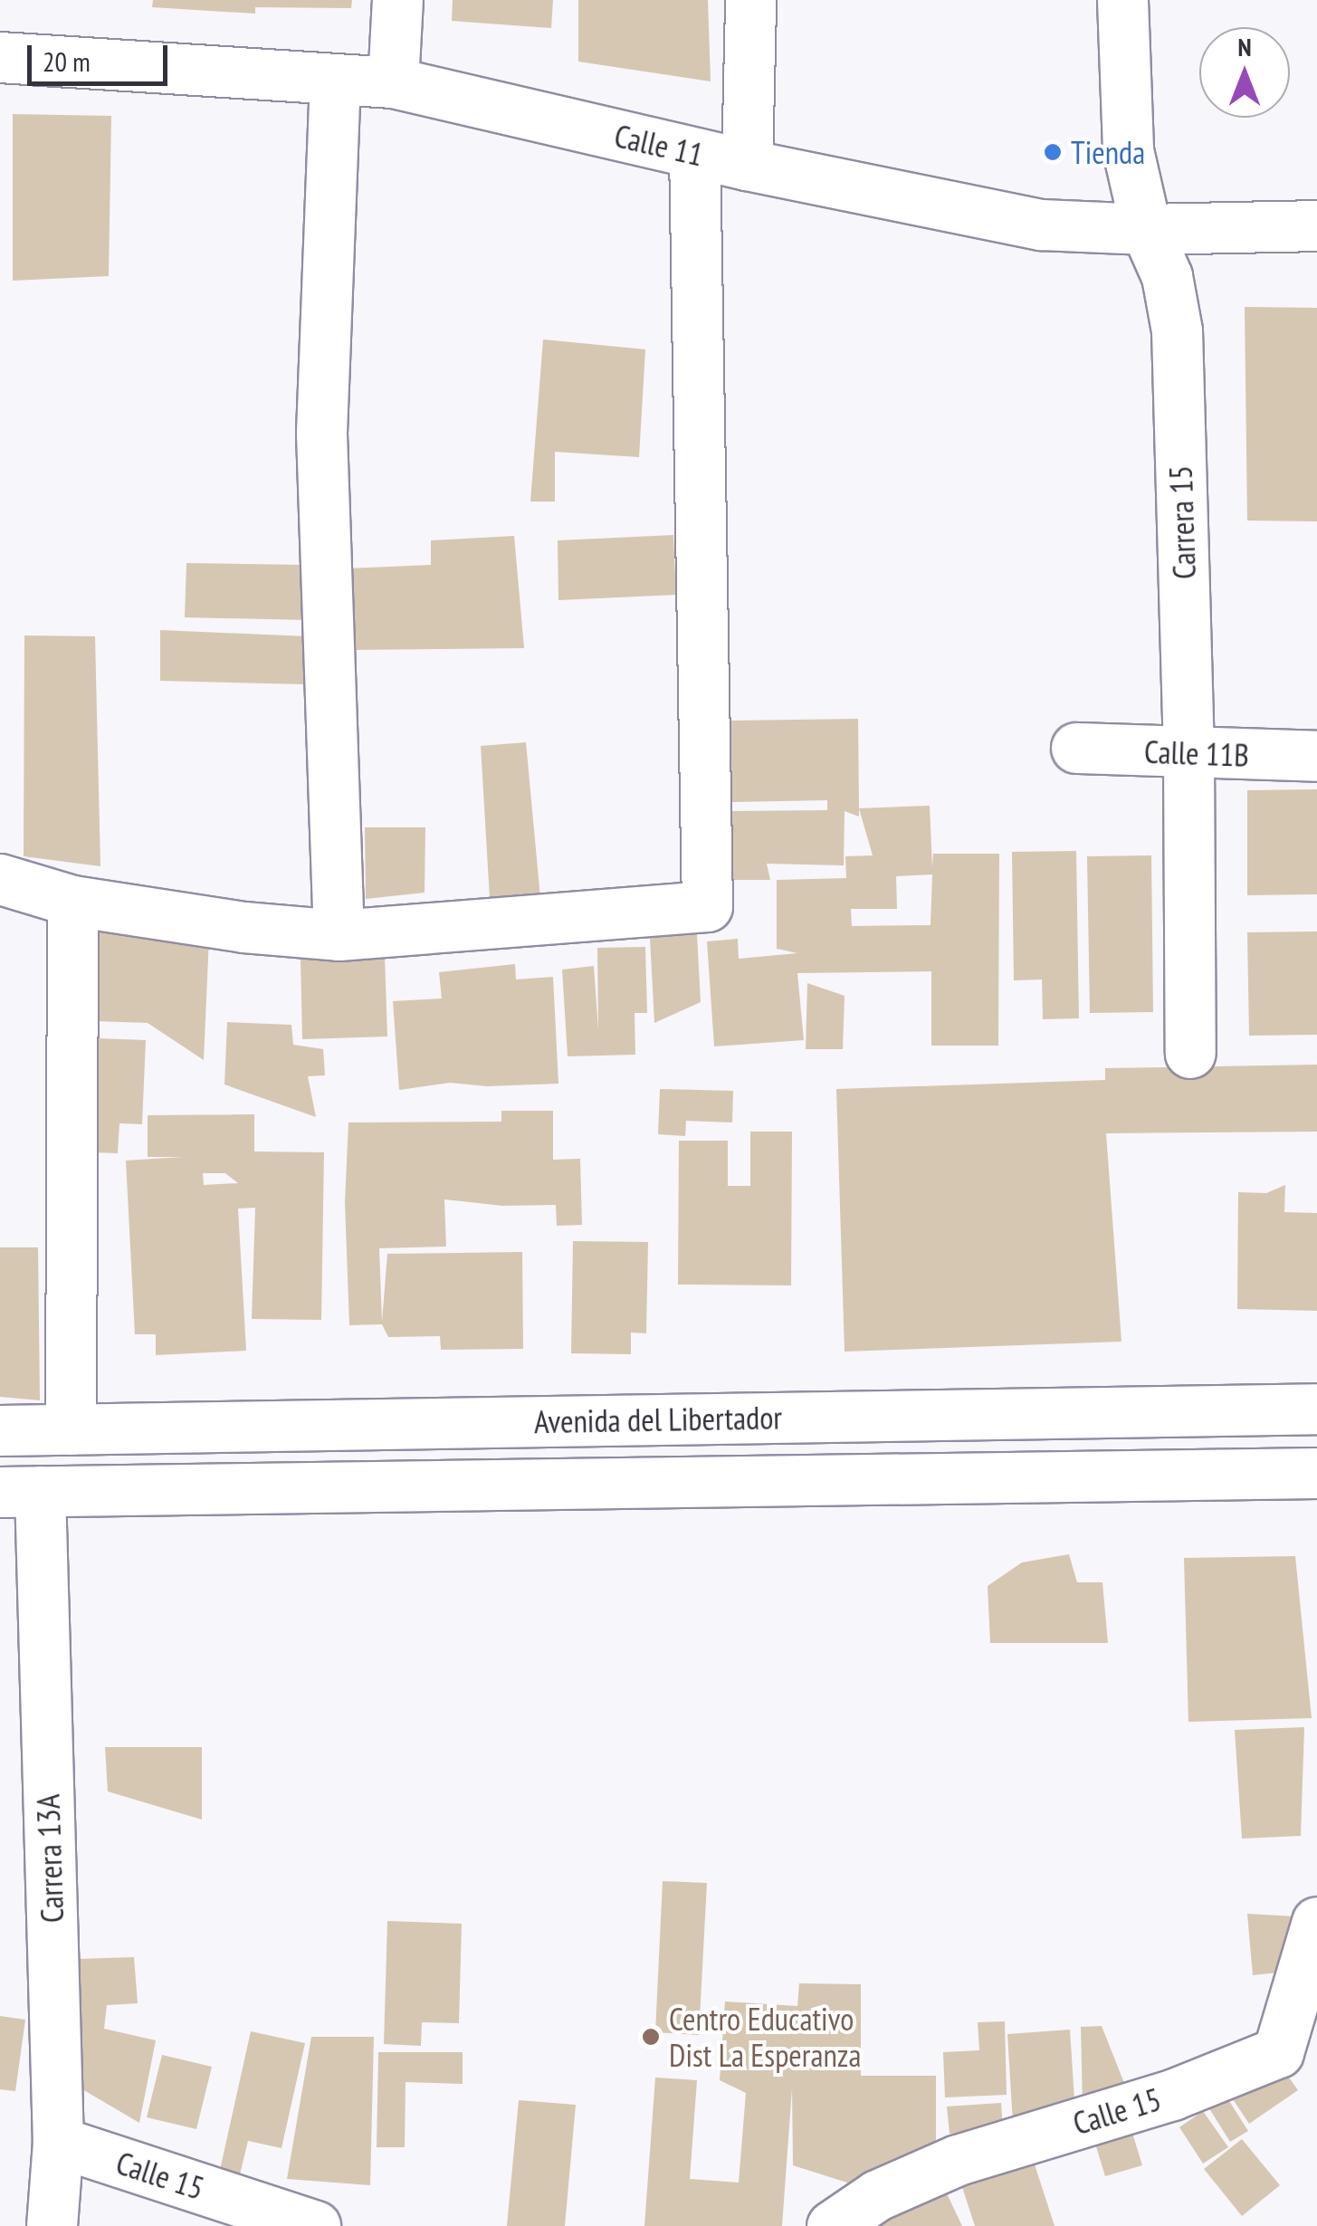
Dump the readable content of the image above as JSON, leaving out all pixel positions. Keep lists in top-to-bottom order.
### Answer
{
  "streets": {
    "street": [
      "Calle 11",
      "Carrera 15",
      "Calle 11B",
      "Avenida del Libertador",
      "Carrera 13A",
      "Calle 15"
    ]
  },
  "crossings": [
    ["Calle 11", "Carrera 15"],
    ["Carrera 15", "Calle 11B"],
    ["Avenida del Libertador", "Carrera 13A"],
    ["Carrera 13A", "Calle 15"]
  ],
  "places": ["Tienda", "Centro Educativo Dist La Esperanza"],
  "scale_bar": "20 m",
  "north": "top"
}
